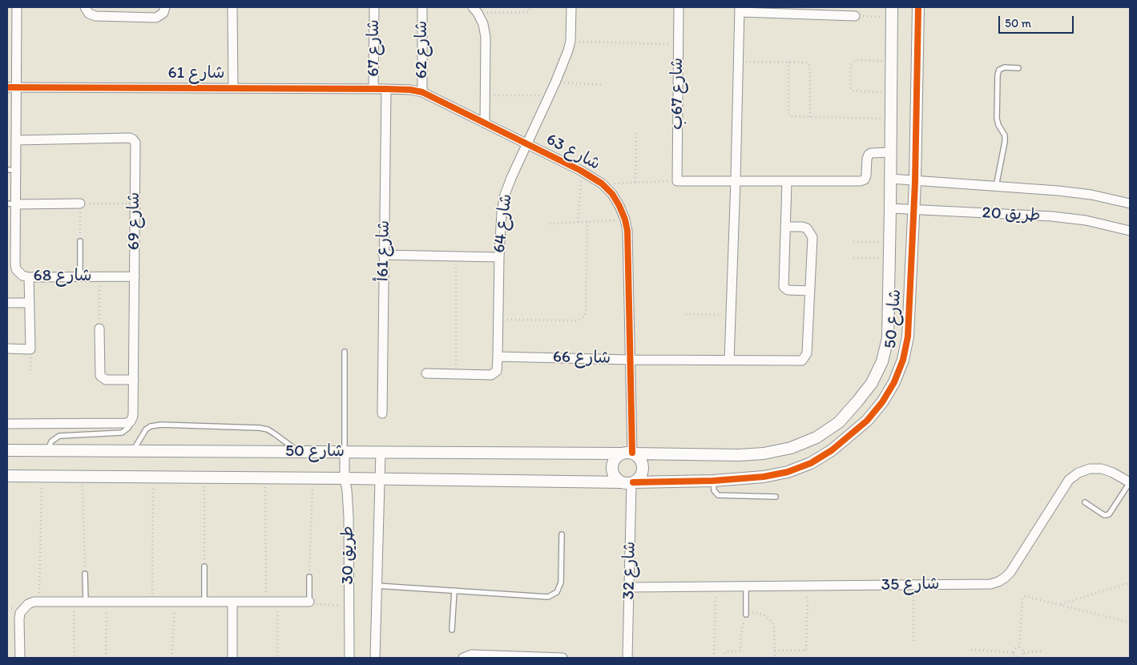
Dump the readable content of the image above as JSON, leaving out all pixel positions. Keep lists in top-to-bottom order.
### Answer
{
  "streets": {
    "street": [
      "شارع 67",
      "شارع 62",
      "شارع 61",
      "شارع 67ب",
      "شارع 63",
      "طريق 20",
      "شارع 69",
      "شارع 64",
      "شارع 61أ",
      "شارع 68",
      "شارع 50",
      "شارع 66",
      "طريق 30",
      "شارع 32",
      "شارع 35"
    ]
  },
  "crossings": [
    ["شارع 67", "شارع 61"],
    ["شارع 62", "شارع 63"],
    ["شارع 61", "شارع 63"],
    ["شارع 61", "شارع 61أ"],
    ["شارع 61", "شارع 68"],
    ["شارع 63", "شارع 64"],
    ["شارع 63", "شارع 61أ"],
    ["شارع 63", "شارع 50"],
    ["شارع 63", "شارع 66"],
    ["شارع 63", "شارع 32"],
    ["طريق 20", "شارع 50"],
    ["شارع 69", "شارع 68"],
    ["شارع 64", "شارع 66"],
    ["شارع 50", "طريق 30"],
    ["شارع 50", "شارع 32"],
    ["شارع 32", "شارع 35"]
  ],
  "scale_bar": "50 m"
}
